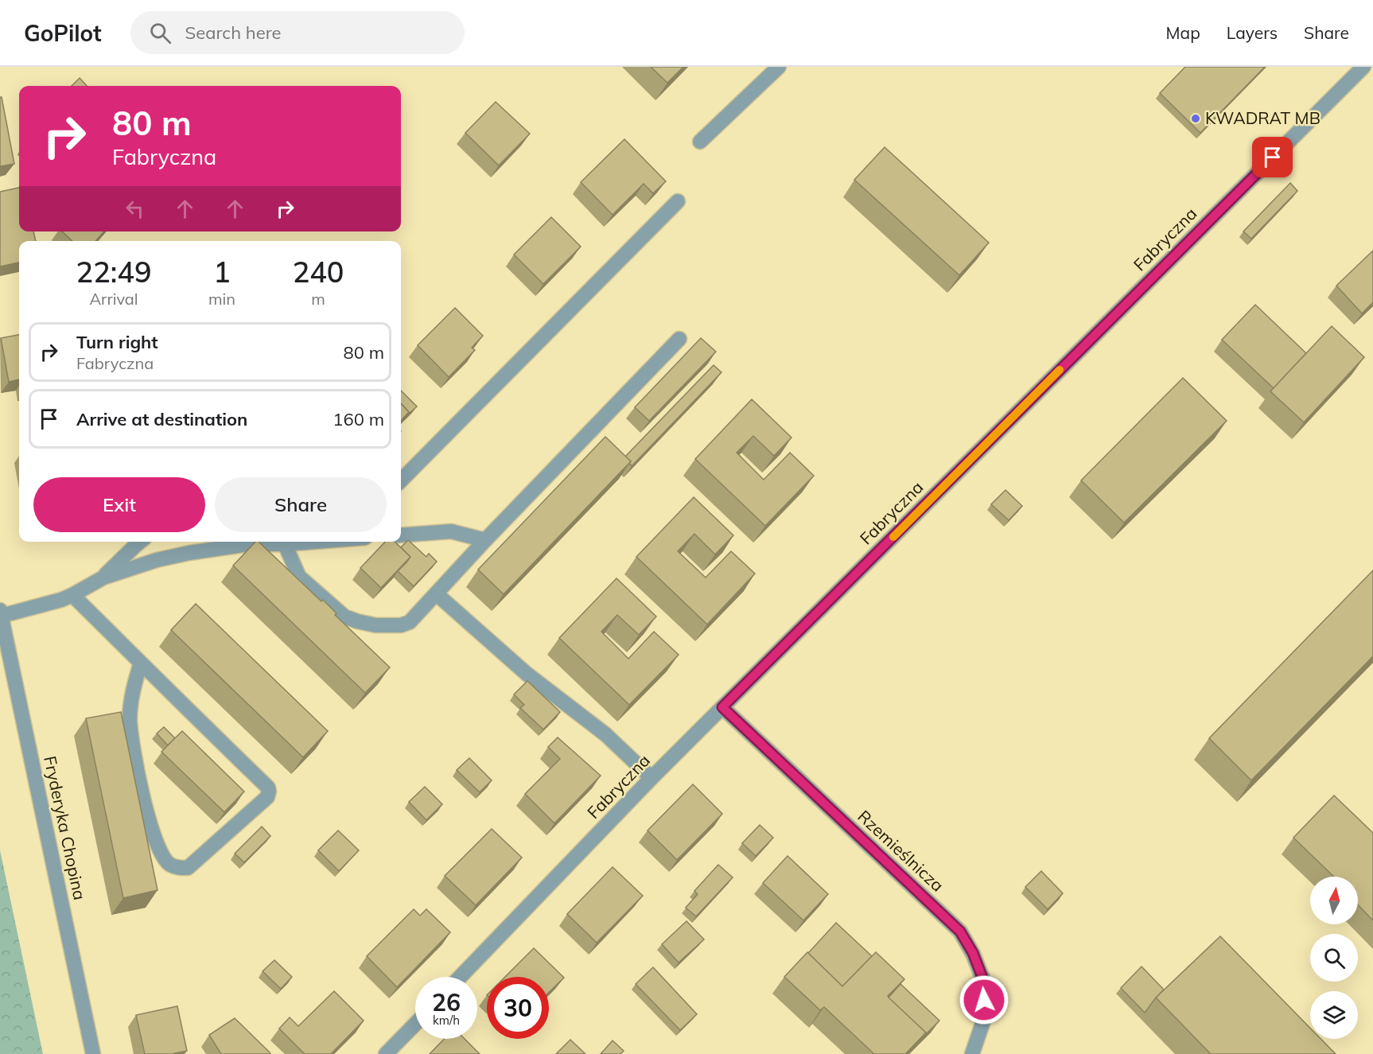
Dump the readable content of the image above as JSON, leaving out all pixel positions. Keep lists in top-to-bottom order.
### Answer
{
  "streets": {
    "street": ["Fabryczna", "Fryderyka Chopina", "Rzemieślnicza"]
  },
  "crossings": [
    ["Fabryczna", "Rzemieślnicza"]
  ],
  "places": ["KWADRAT MB"],
  "north": "top",
  "page": {
    "header": "GoPilot",
    "search": "Search here",
    "nav": ["Map", "Layers", "Share"],
    "turn": ["80 m", "Fabryczna"],
    "eta": [
      "22:49",
      "Arrival",
      "1",
      "min",
      "240",
      "m"
    ],
    "list": [
      {
        "name": "Turn right",
        "note": "Fabryczna",
        "value": "80 m"
      },
      {
        "name": "Arrive at destination",
        "value": "160 m"
      }
    ],
    "buttons": ["Exit", "Share"],
    "speed": "26 km/h",
    "limit": "30"
  }
}
